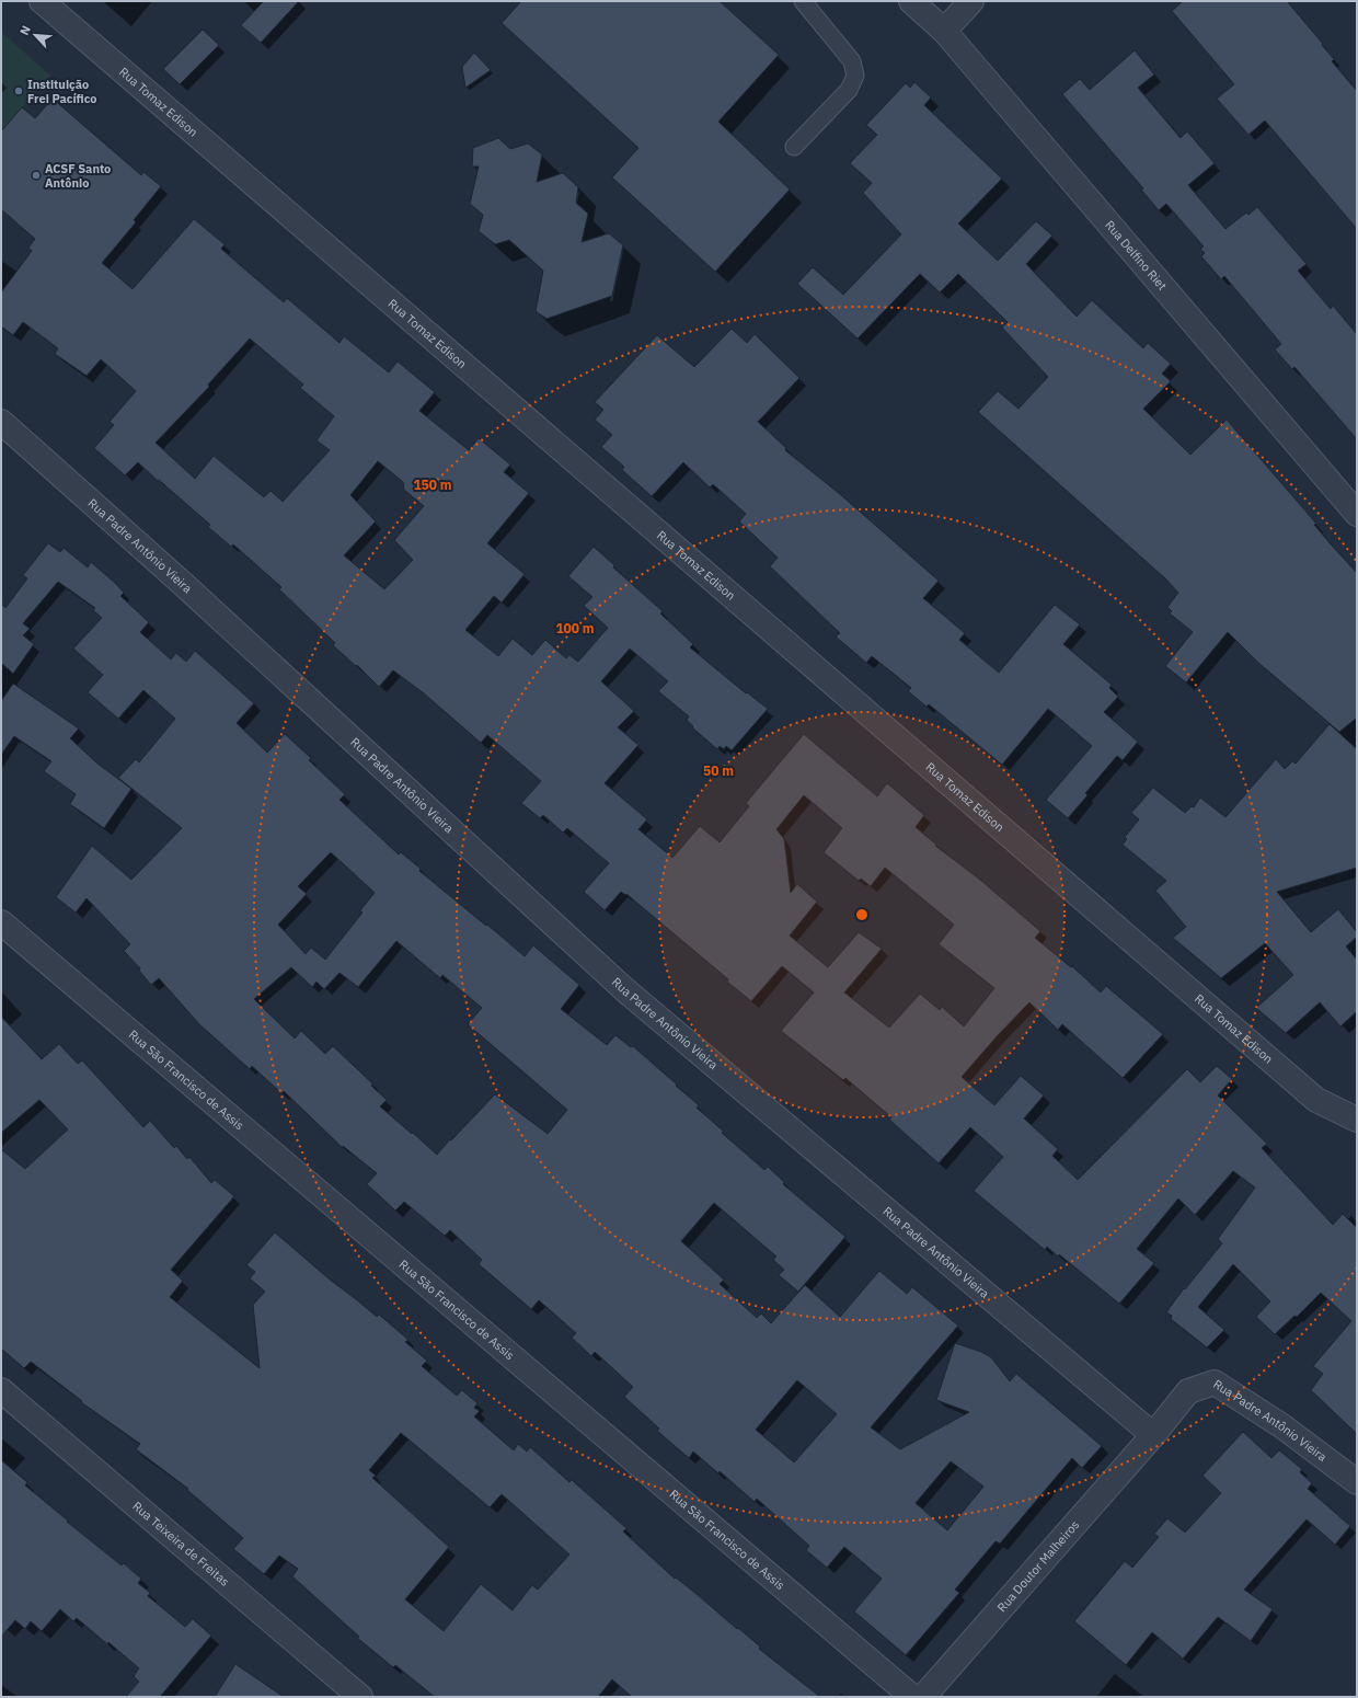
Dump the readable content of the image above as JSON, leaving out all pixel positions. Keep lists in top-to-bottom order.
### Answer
{
  "streets": {
    "street": [
      "Rua Tomaz Edison",
      "Rua Delfino Riet",
      "Rua Padre Antônio Vieira",
      "Rua São Francisco de Assis",
      "Rua Teixeira de Freitas",
      "Rua Doutor Malheiros"
    ]
  },
  "crossings": [
    ["Rua Padre Antônio Vieira", "Rua Doutor Malheiros"]
  ],
  "places": ["Instituição Frei Pacífico", "ACSF Santo Antônio"],
  "north": "top left",
  "rings": ["150 m", "100 m", "50 m"]
}
